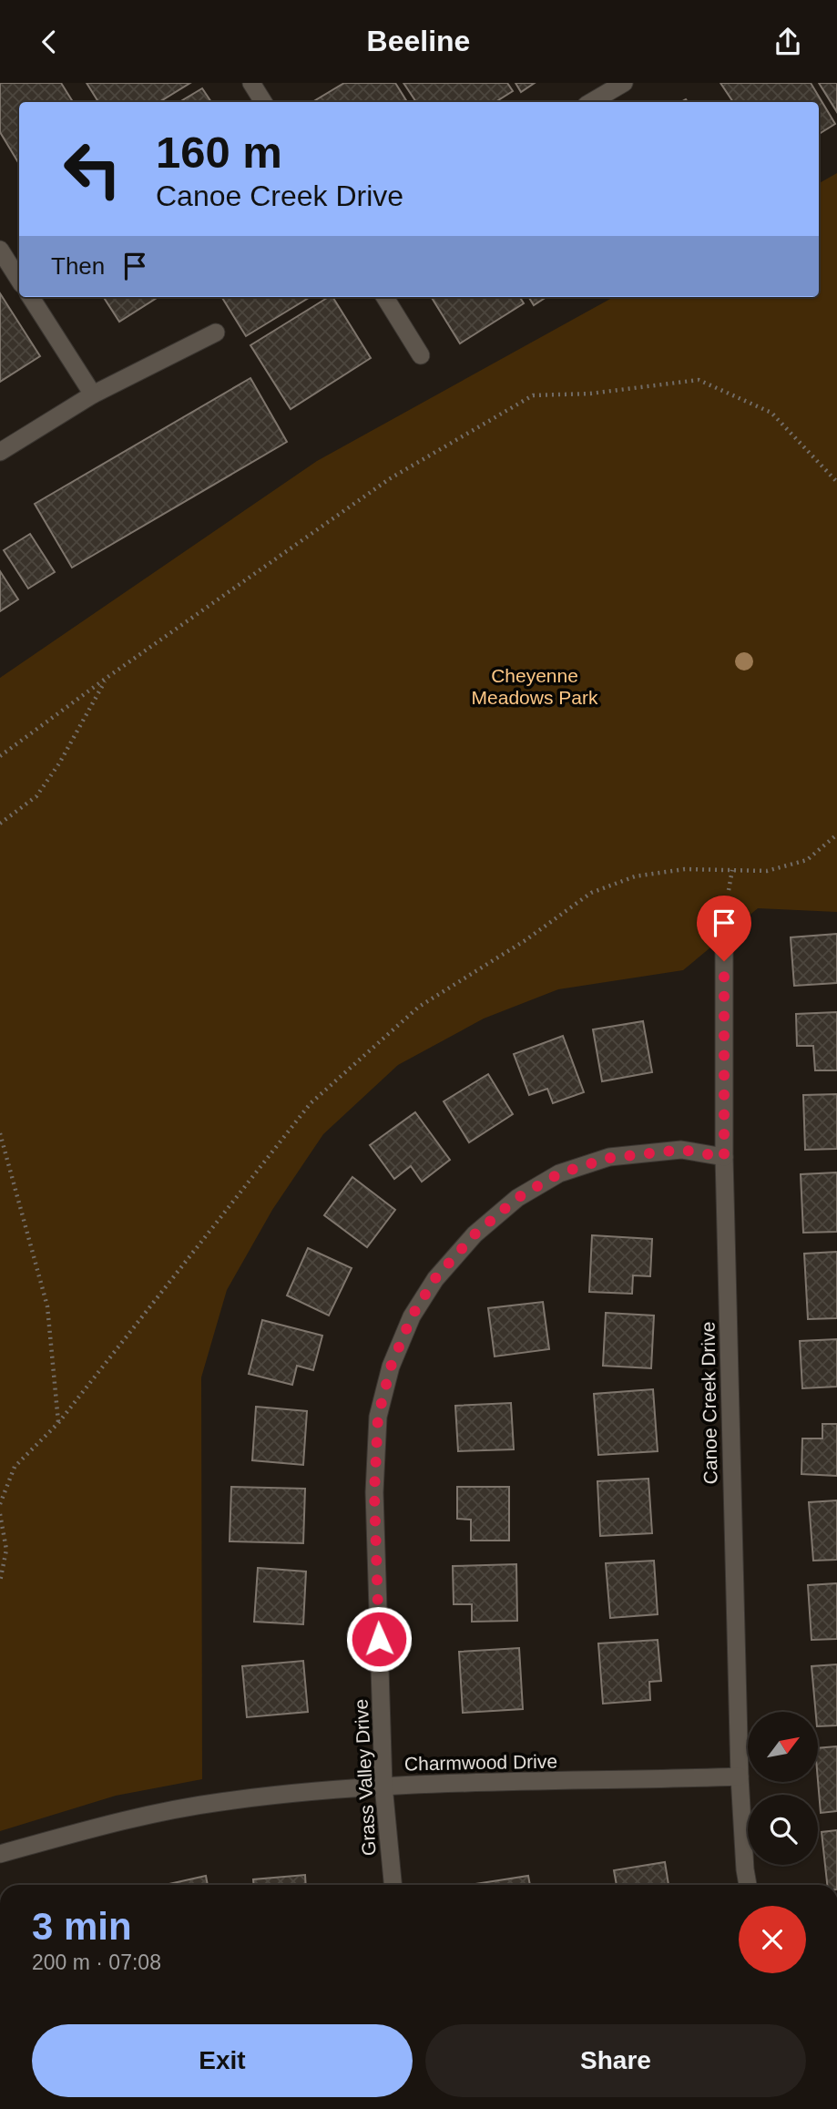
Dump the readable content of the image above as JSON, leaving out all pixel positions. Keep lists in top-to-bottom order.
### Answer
{
  "streets": {
    "street": ["Canoe Creek Drive", "Charmwood Drive", "Grass Valley Drive"]
  },
  "crossings": [
    ["Canoe Creek Drive", "Charmwood Drive"],
    ["Canoe Creek Drive", "Grass Valley Drive"],
    ["Charmwood Drive", "Grass Valley Drive"]
  ],
  "parks": ["Cheyenne Meadows Park"],
  "north": "top right",
  "page": {
    "header": "Beeline",
    "turn": ["160 m", "Canoe Creek Drive"],
    "then": "Then",
    "heading": ["3 min", "200 m · 07:08"],
    "buttons": ["Exit", "Share"]
  }
}
